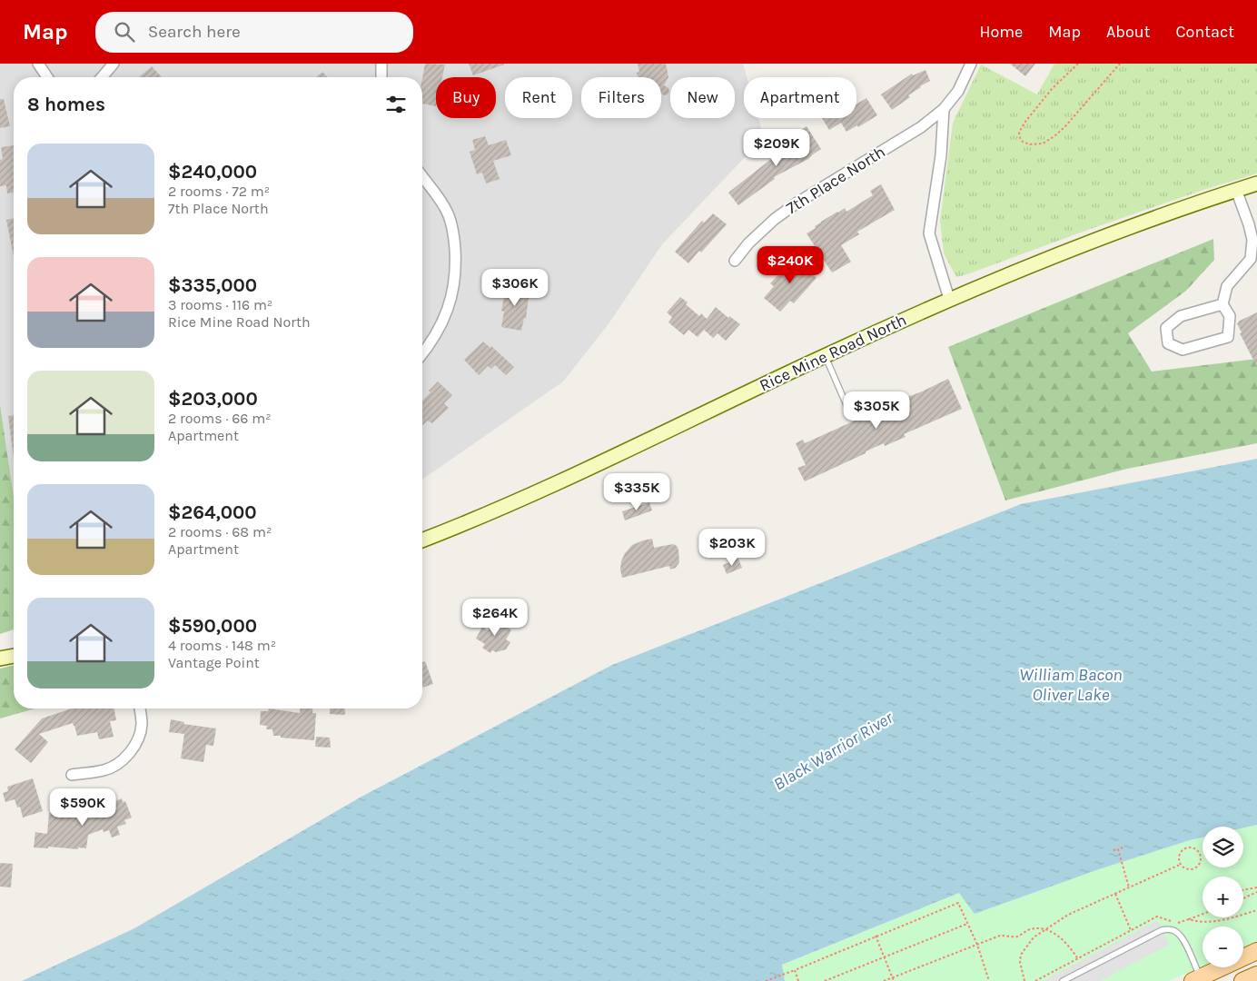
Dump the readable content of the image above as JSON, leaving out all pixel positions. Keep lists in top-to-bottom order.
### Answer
{
  "streets": {
    "main road": ["Rice Mine Road North"],
    "street": ["7th Place North"]
  },
  "water": ["William Bacon Oliver Lake", "Black Warrior River"],
  "page": {
    "header": "Map",
    "search": "Search here",
    "nav": [
      "Home",
      "Map",
      "About",
      "Contact"
    ],
    "chip": [
      "Buy",
      "Rent",
      "Filters",
      "New",
      "Apartment"
    ],
    "heading": "8 homes",
    "price": [
      "$209K",
      "$240K",
      "$306K",
      "$305K",
      "$335K",
      "$203K",
      "$264K",
      "$590K"
    ],
    "list": [
      {
        "name": "$240,000",
        "note": "2 rooms · 72 m² · 7th Place North"
      },
      {
        "name": "$335,000",
        "note": "3 rooms · 116 m² · Rice Mine Road North"
      },
      {
        "name": "$203,000",
        "note": "2 rooms · 66 m² · Apartment"
      },
      {
        "name": "$264,000",
        "note": "2 rooms · 68 m² · Apartment"
      },
      {
        "name": "$590,000",
        "note": "4 rooms · 148 m² · Vantage Point"
      }
    ],
    "map_buttons": ["+", "−"]
  }
}
